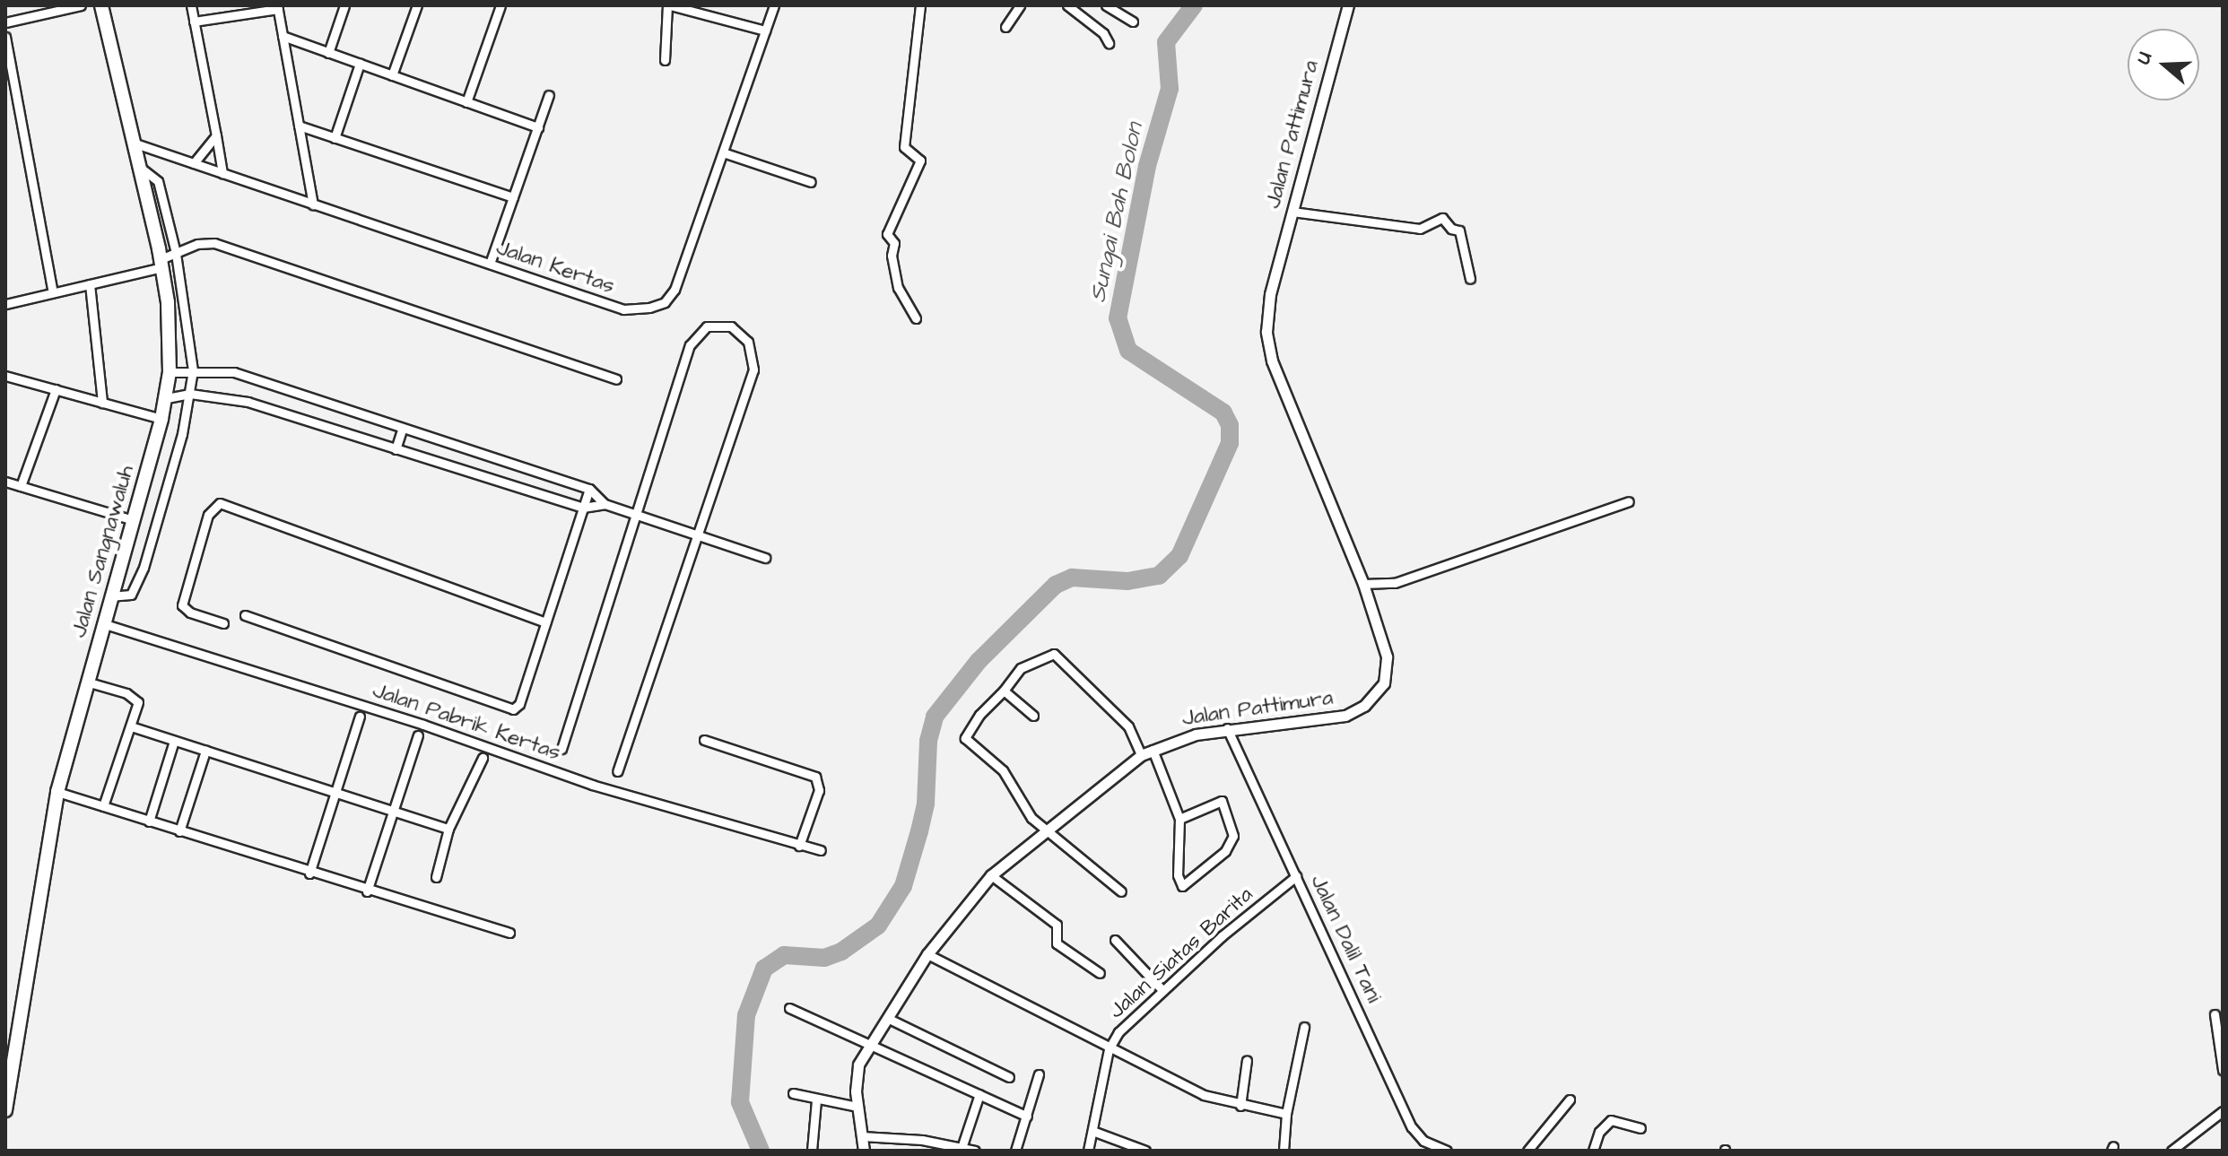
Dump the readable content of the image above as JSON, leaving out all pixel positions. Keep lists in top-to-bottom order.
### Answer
{
  "streets": {
    "main road": ["Jalan Sangnawaluh"],
    "street": [
      "Jalan Pattimura",
      "Jalan Kertas",
      "Jalan Pabrik Kertas",
      "Jalan Dalil Tani",
      "Jalan Siatas Barita"
    ]
  },
  "crossings": [
    ["Jalan Pattimura", "Jalan Dalil Tani"],
    ["Jalan Kertas", "Jalan Sangnawaluh"],
    ["Jalan Sangnawaluh", "Jalan Pabrik Kertas"],
    ["Jalan Dalil Tani", "Jalan Siatas Barita"]
  ],
  "water": ["Sungai Bah Bolon"],
  "north": "left"
}
